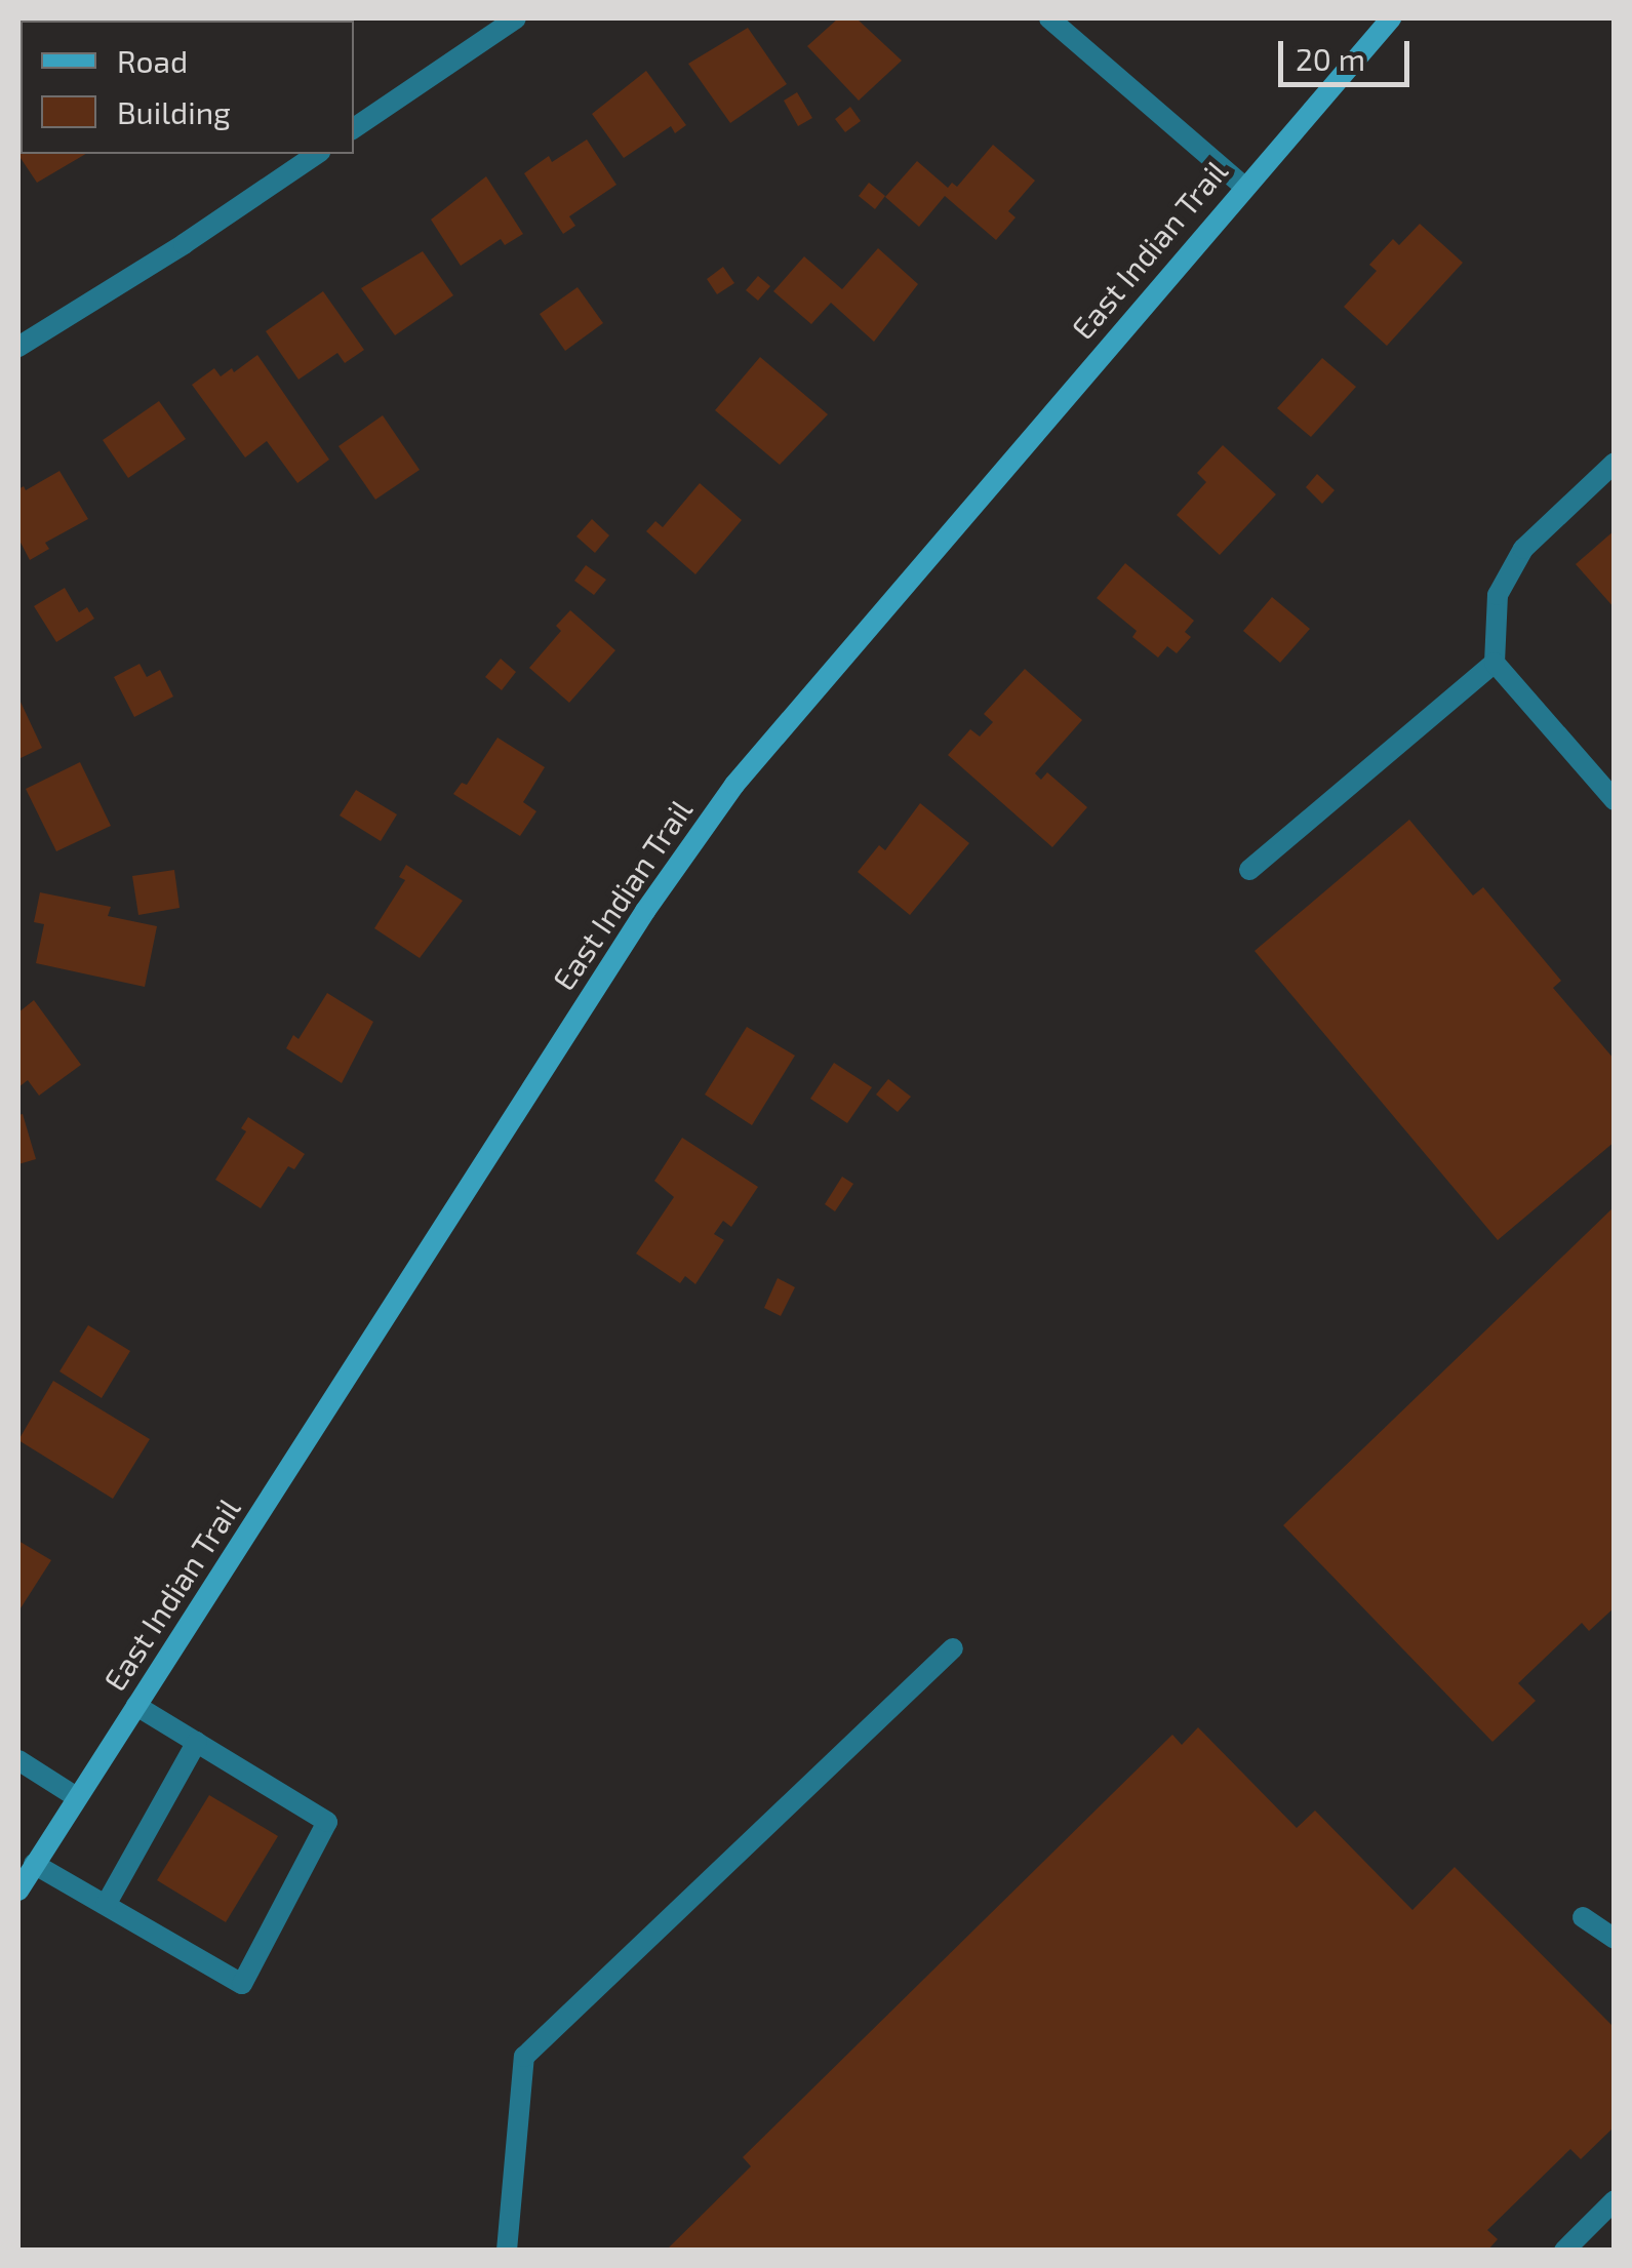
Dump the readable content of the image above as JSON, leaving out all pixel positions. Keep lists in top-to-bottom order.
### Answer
{
  "streets": {
    "main road": ["East Indian Trail"]
  },
  "legend": ["Road", "Building"],
  "scale_bar": "20 m"
}
